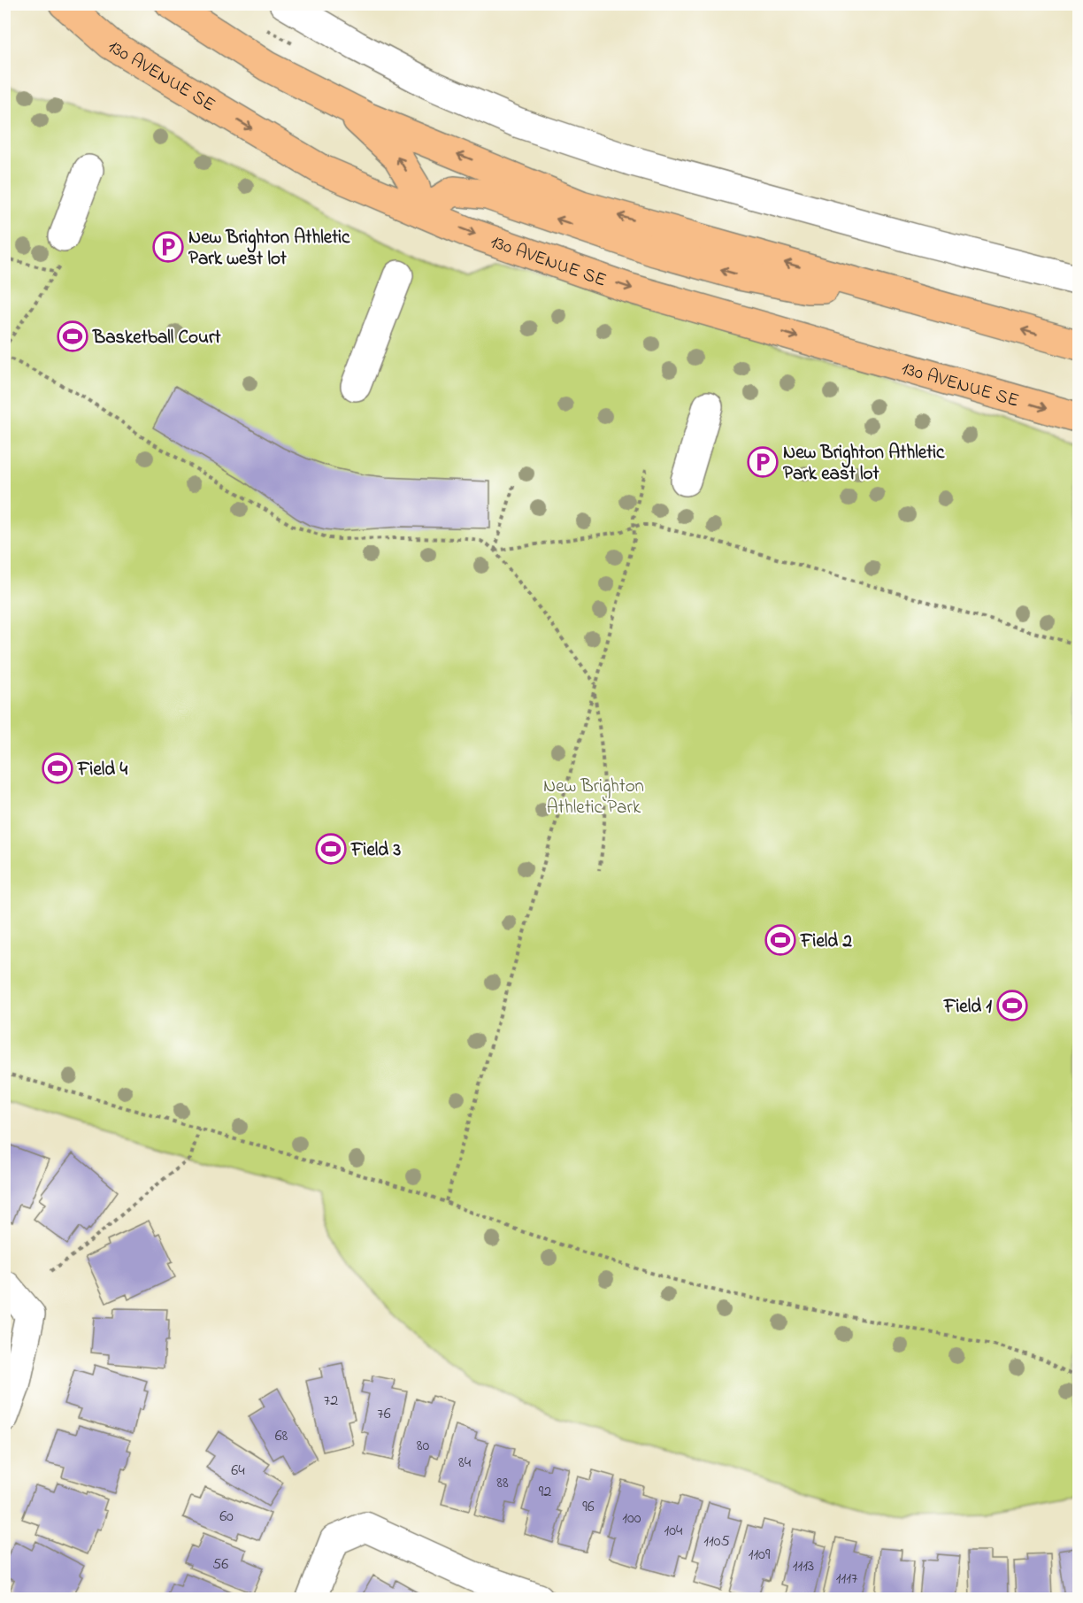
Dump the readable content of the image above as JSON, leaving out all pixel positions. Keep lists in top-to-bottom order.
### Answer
{
  "streets": {
    "main road": ["130 AVENUE SE"]
  },
  "parks": ["New Brighton Athletic Park"],
  "places": {
    "parking": ["New Brighton Athletic Park west lot", "New Brighton Athletic Park east lot"],
    "sports": [
      "Basketball Court",
      "Field 4",
      "Field 3",
      "Field 2",
      "Field 1"
    ]
  },
  "house_numbers": [
    "72",
    "76",
    "68",
    "80",
    "84",
    "64",
    "88",
    "92",
    "96",
    "60",
    "100",
    "104",
    "1105",
    "1109",
    "56",
    "1113",
    "1117"
  ]
}
